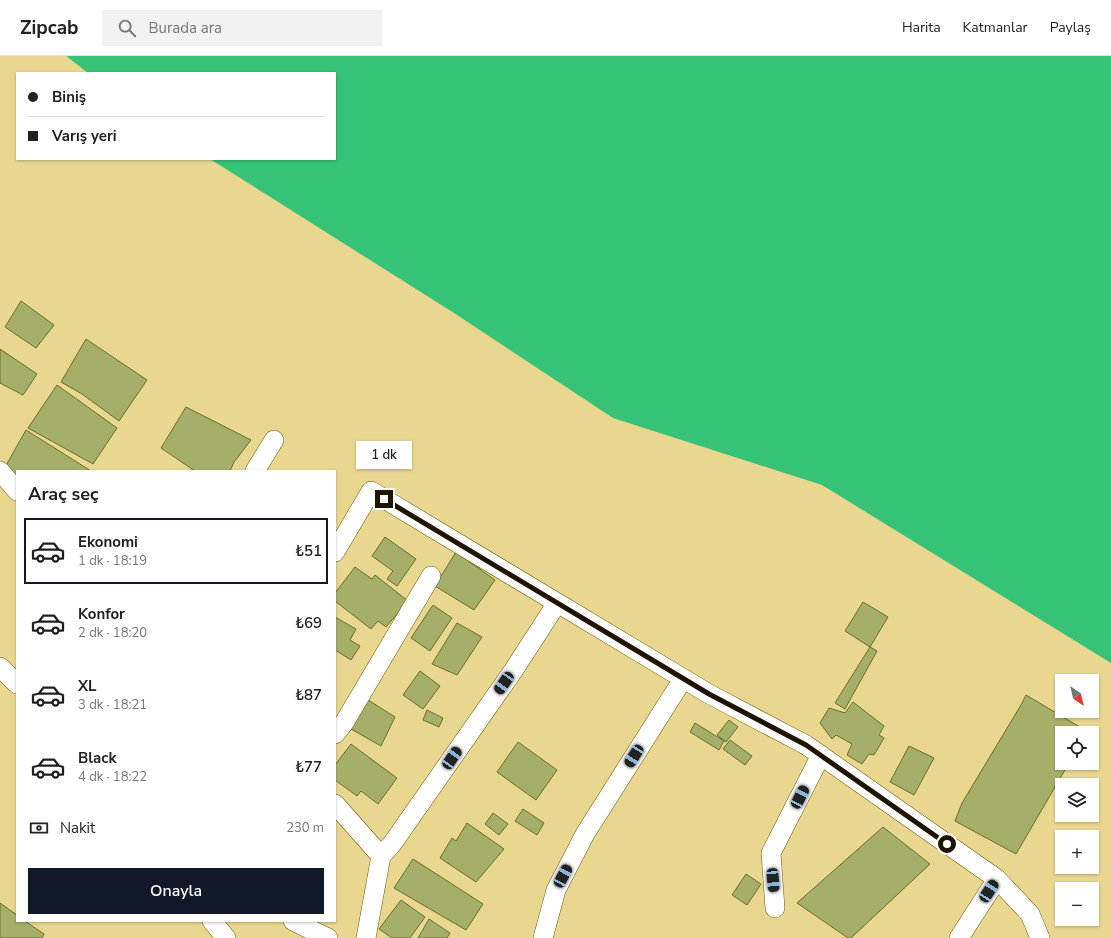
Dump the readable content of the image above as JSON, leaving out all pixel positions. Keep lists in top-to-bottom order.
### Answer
{
  "north": "bottom right",
  "page": {
    "header": "Zipcab",
    "search": "Burada ara",
    "nav": ["Harita", "Katmanlar", "Paylaş"],
    "banner": ["Biniş", "Varış yeri"],
    "bubble": "1 dk",
    "heading": "Araç seç",
    "list": [
      {
        "name": "Ekonomi",
        "note": "1 dk · 18:19",
        "value": "₺51"
      },
      {
        "name": "Konfor",
        "note": "2 dk · 18:20",
        "value": "₺69"
      },
      {
        "name": "XL",
        "note": "3 dk · 18:21",
        "value": "₺87"
      },
      {
        "name": "Black",
        "note": "4 dk · 18:22",
        "value": "₺77"
      }
    ],
    "map_buttons": ["+", "−"],
    "pay": ["Nakit", "230 m"],
    "buttons": "Onayla"
  }
}
